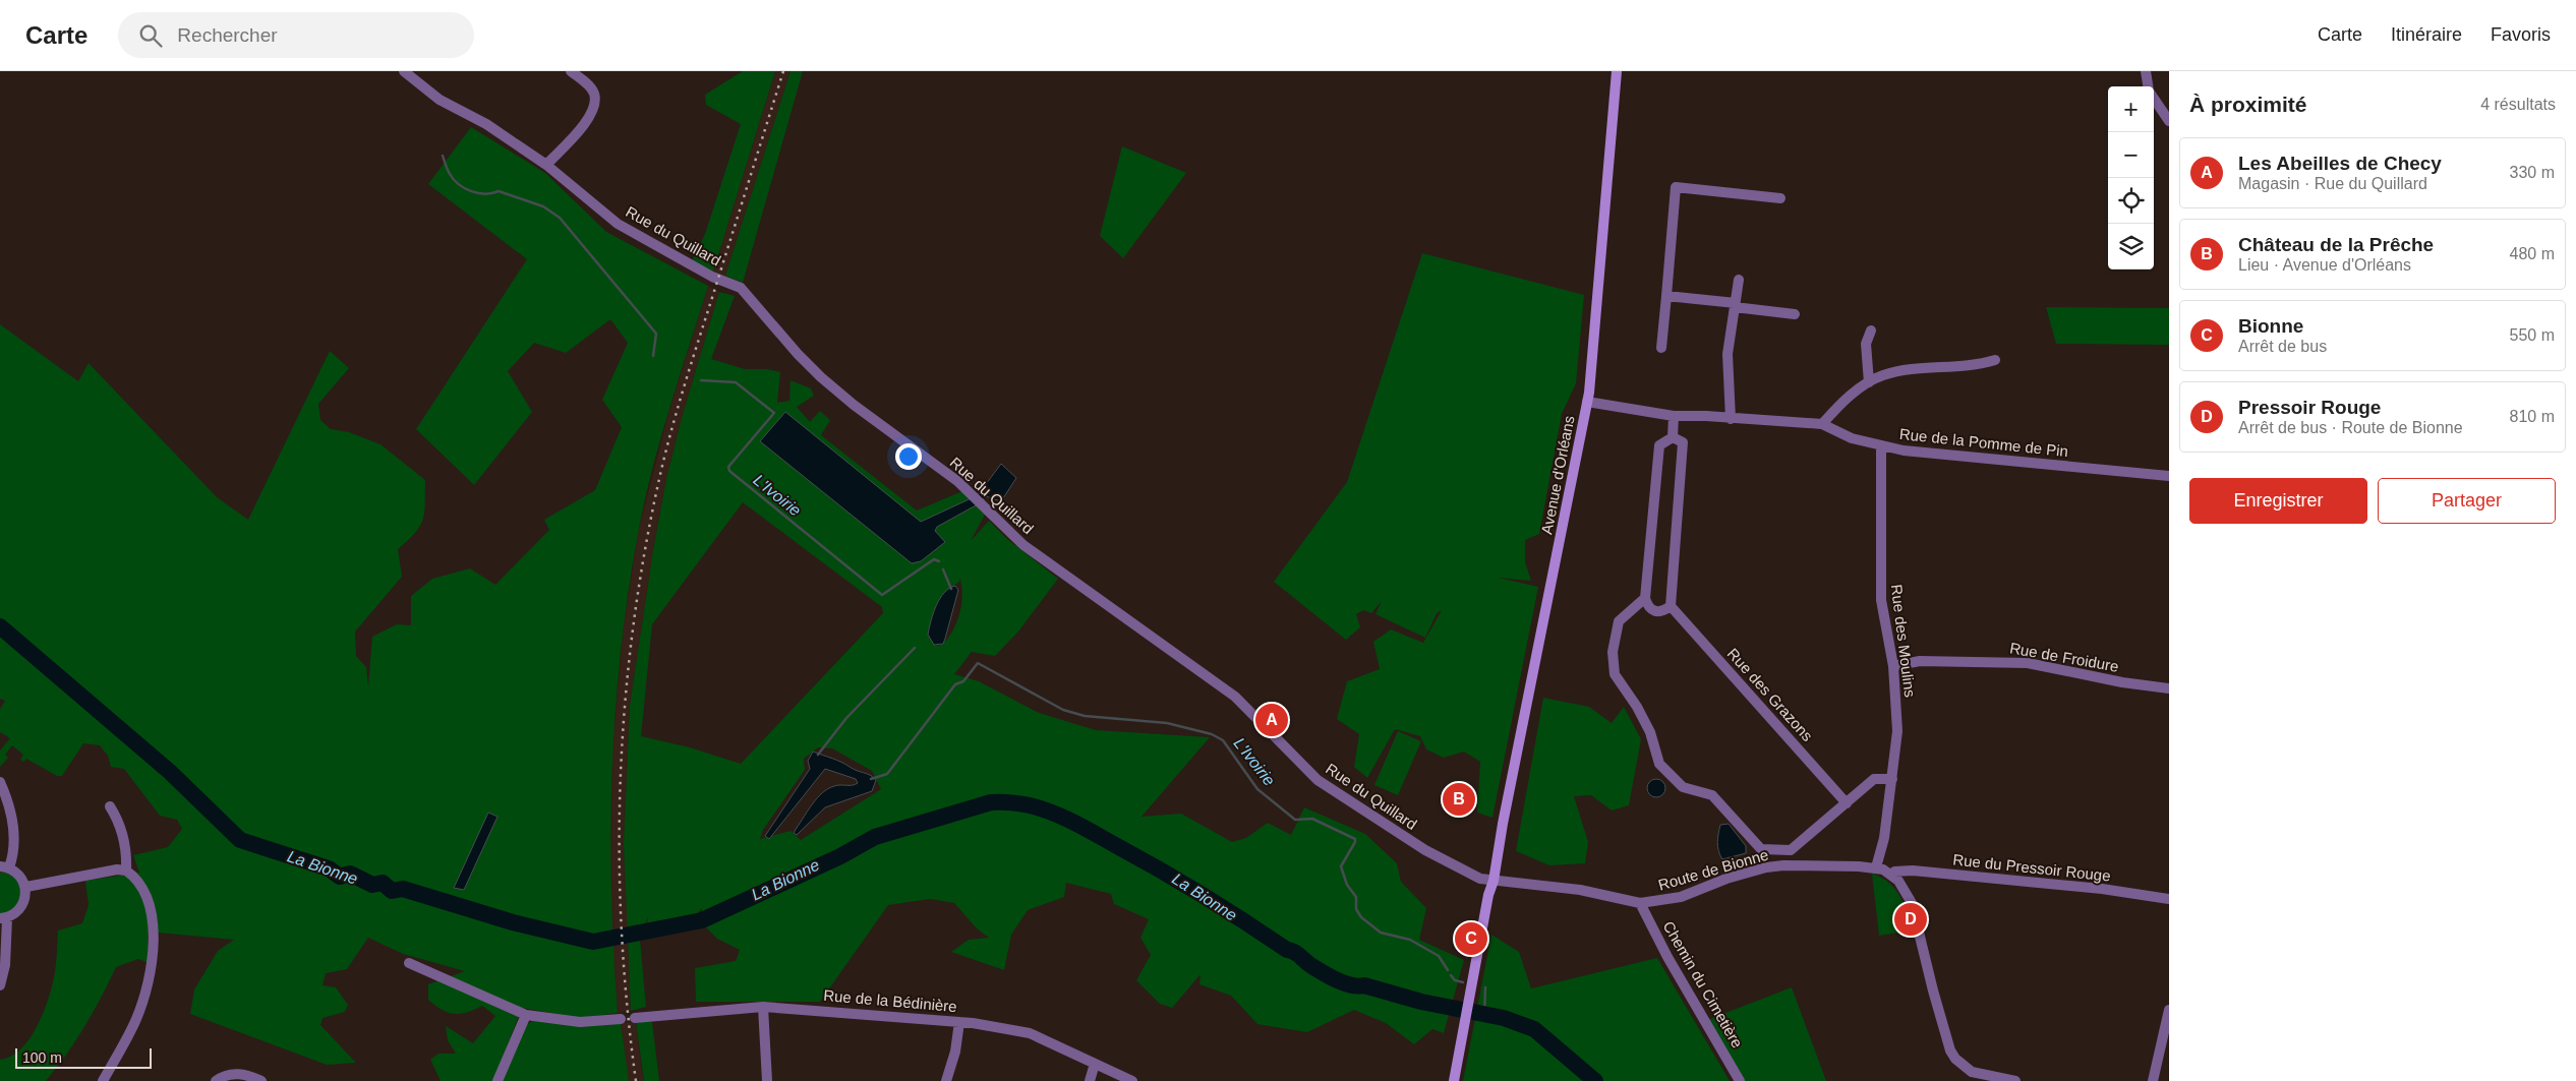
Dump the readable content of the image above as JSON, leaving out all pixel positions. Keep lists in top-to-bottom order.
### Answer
{
  "streets": {
    "main road": ["Avenue d'Orléans"],
    "street": [
      "Rue du Quillard",
      "Rue de la Pomme de Pin",
      "Rue des Moulins",
      "Rue de Froidure",
      "Rue des Grazons",
      "Rue du Pressoir Rouge",
      "Route de Bionne",
      "Chemin du Cimetière",
      "Rue de la Bédinière"
    ]
  },
  "crossings": [
    ["Rue du Quillard", "Avenue d'Orléans"],
    ["Rue du Quillard", "Route de Bionne"],
    ["Rue de la Pomme de Pin", "Avenue d'Orléans"],
    ["Rue de la Pomme de Pin", "Rue des Moulins"],
    ["Avenue d'Orléans", "Route de Bionne"],
    ["Rue des Moulins", "Rue de Froidure"],
    ["Rue des Moulins", "Route de Bionne"],
    ["Rue du Pressoir Rouge", "Route de Bionne"],
    ["Route de Bionne", "Chemin du Cimetière"]
  ],
  "water": ["L'Ivoirie", "La Bionne"],
  "scale_bar": "100 m",
  "page": {
    "header": "Carte",
    "search": "Rechercher",
    "nav": ["Carte", "Itinéraire", "Favoris"],
    "heading": ["À proximité", "4 résultats"],
    "map_buttons": ["+", "−"],
    "list": [
      {
        "mark": "A",
        "name": "Les Abeilles de Checy",
        "note": "Magasin · Rue du Quillard",
        "value": "330 m"
      },
      {
        "mark": "B",
        "name": "Château de la Prêche",
        "note": "Lieu · Avenue d'Orléans",
        "value": "480 m"
      },
      {
        "mark": "C",
        "name": "Bionne",
        "note": "Arrêt de bus",
        "value": "550 m"
      },
      {
        "mark": "D",
        "name": "Pressoir Rouge",
        "note": "Arrêt de bus · Route de Bionne",
        "value": "810 m"
      }
    ],
    "buttons": ["Enregistrer", "Partager"],
    "pins": [
      "A",
      "B",
      "D",
      "C"
    ],
    "scale": "100 m"
  }
}
